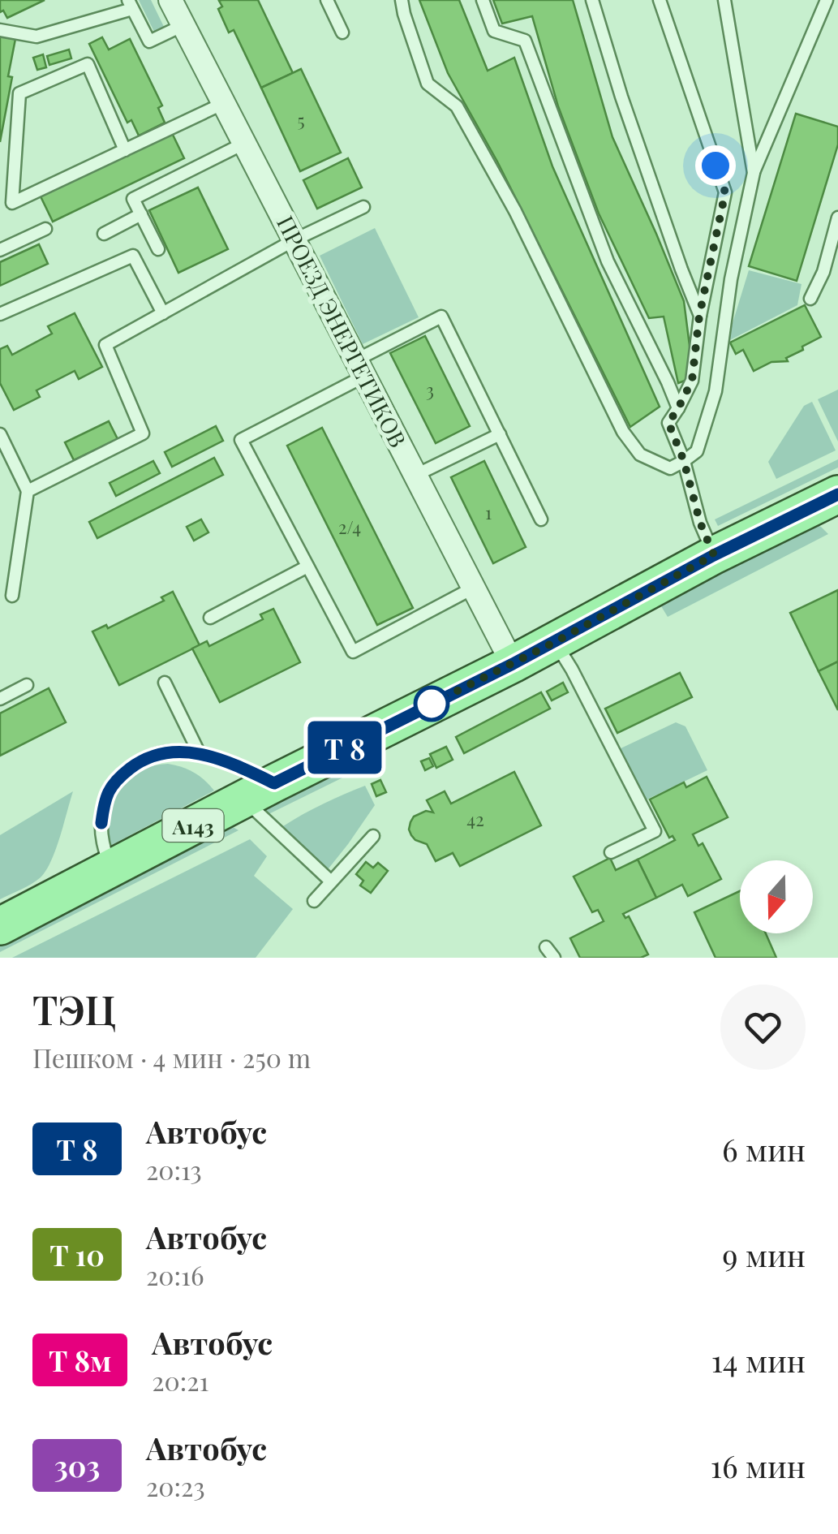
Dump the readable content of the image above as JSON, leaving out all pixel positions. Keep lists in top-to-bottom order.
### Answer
{
  "streets": {
    "main road": ["А143"],
    "street": ["ПРОЕЗД ЭНЕРГЕТИКОВ"]
  },
  "crossings": [
    ["ПРОЕЗД ЭНЕРГЕТИКОВ", "А143"]
  ],
  "house_numbers": [
    "5",
    "3",
    "1",
    "2/4",
    "42"
  ],
  "north": "bottom",
  "page": {
    "on_map": "Т 8",
    "heading": ["ТЭЦ", "Пешком · 4 мин · 250 m"],
    "list": [
      {
        "mark": "Т 8",
        "name": "Автобус",
        "note": "20:13",
        "value": "6 мин"
      },
      {
        "mark": "Т 10",
        "name": "Автобус",
        "note": "20:16",
        "value": "9 мин"
      },
      {
        "mark": "Т 8м",
        "name": "Автобус",
        "note": "20:21",
        "value": "14 мин"
      },
      {
        "mark": "303",
        "name": "Автобус",
        "note": "20:23",
        "value": "16 мин"
      }
    ]
  }
}
